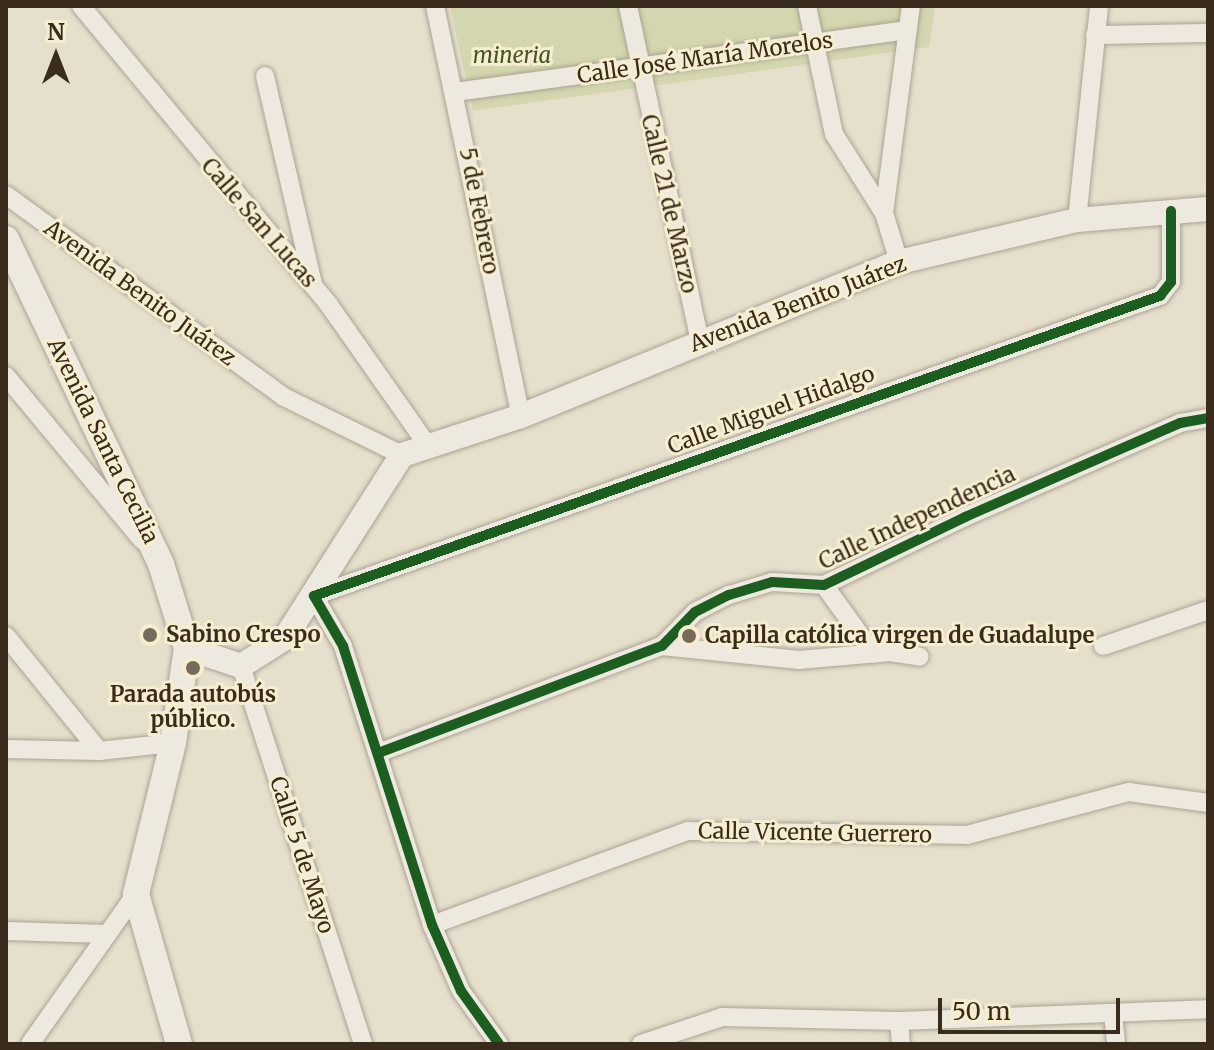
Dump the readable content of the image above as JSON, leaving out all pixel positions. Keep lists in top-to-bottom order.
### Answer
{
  "streets": {
    "main road": ["Avenida Santa Cecilia"],
    "street": [
      "Calle José María Morelos",
      "Calle 21 de Marzo",
      "5 de Febrero",
      "Calle San Lucas",
      "Avenida Benito Juárez",
      "Calle Miguel Hidalgo",
      "Calle Independencia",
      "Calle Vicente Guerrero",
      "Calle 5 de Mayo"
    ]
  },
  "crossings": [
    ["Calle José María Morelos", "Calle 21 de Marzo"],
    ["Calle José María Morelos", "5 de Febrero"],
    ["Calle 21 de Marzo", "Avenida Benito Juárez"],
    ["5 de Febrero", "Avenida Benito Juárez"],
    ["Calle San Lucas", "Avenida Benito Juárez"],
    ["Avenida Benito Juárez", "Calle Miguel Hidalgo"]
  ],
  "parks": ["mineria"],
  "places": ["Sabino Crespo", "Capilla católica virgen de Guadalupe", "Parada autobús público."],
  "scale_bar": "50 m",
  "north": "top"
}
